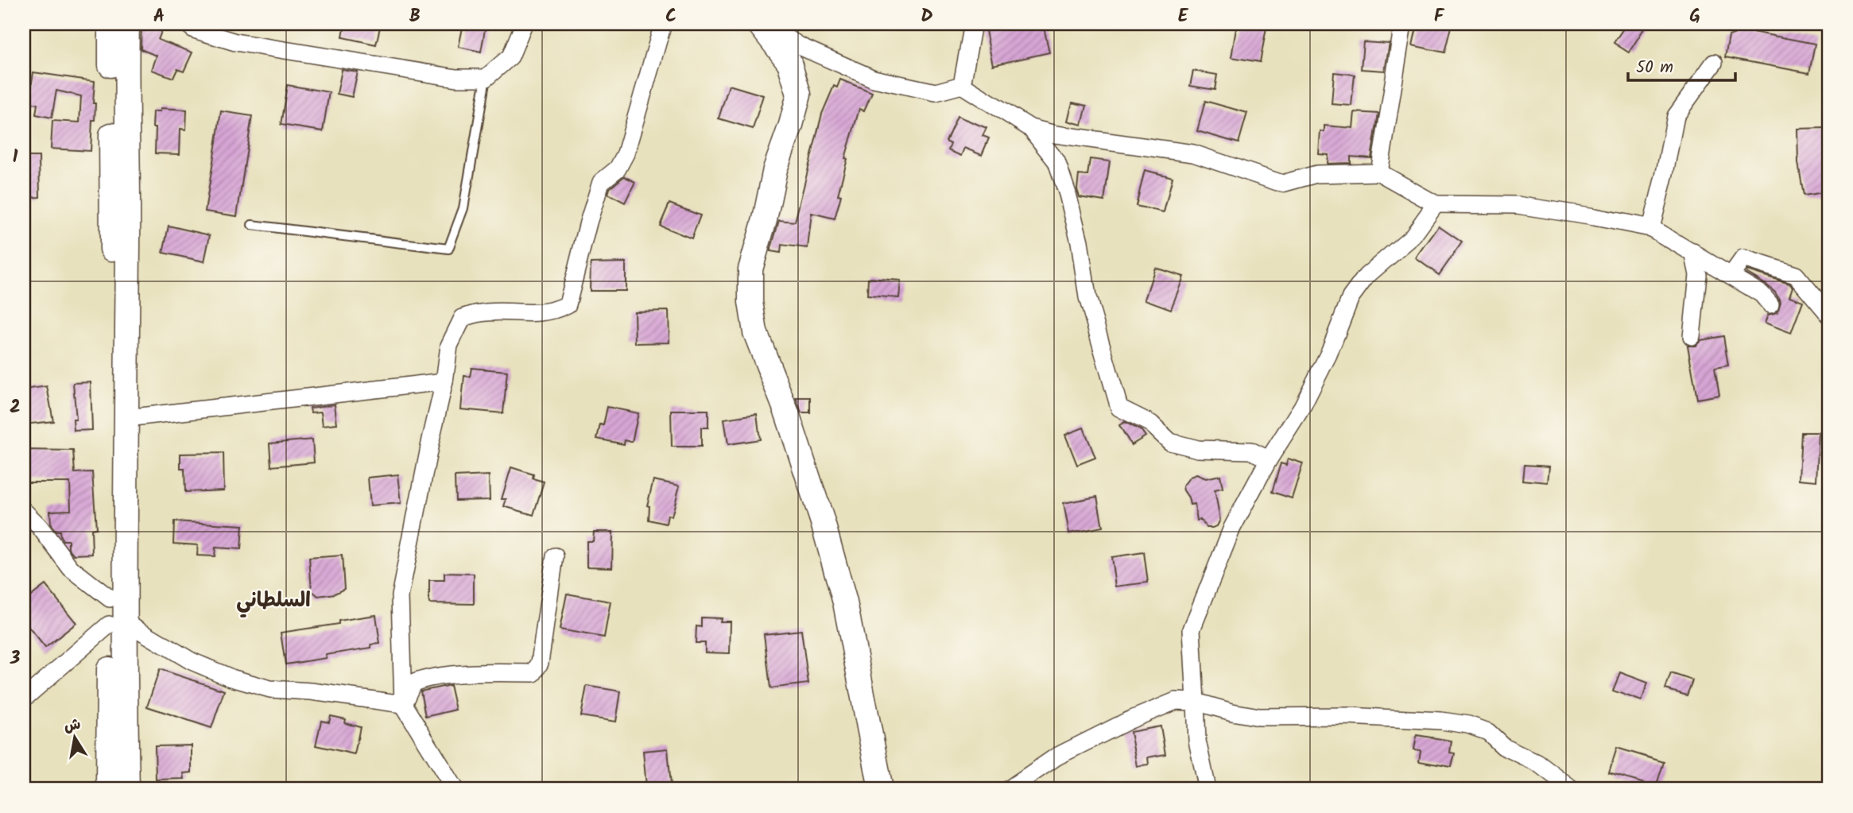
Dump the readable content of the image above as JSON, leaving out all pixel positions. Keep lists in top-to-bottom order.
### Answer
{
  "districts": ["السلطاني"],
  "scale_bar": "50 m",
  "north": "top",
  "grid": {
    "columns": [
      "A",
      "B",
      "C",
      "D",
      "E",
      "F",
      "G"
    ],
    "rows": ["1", "2", "3"]
  }
}
